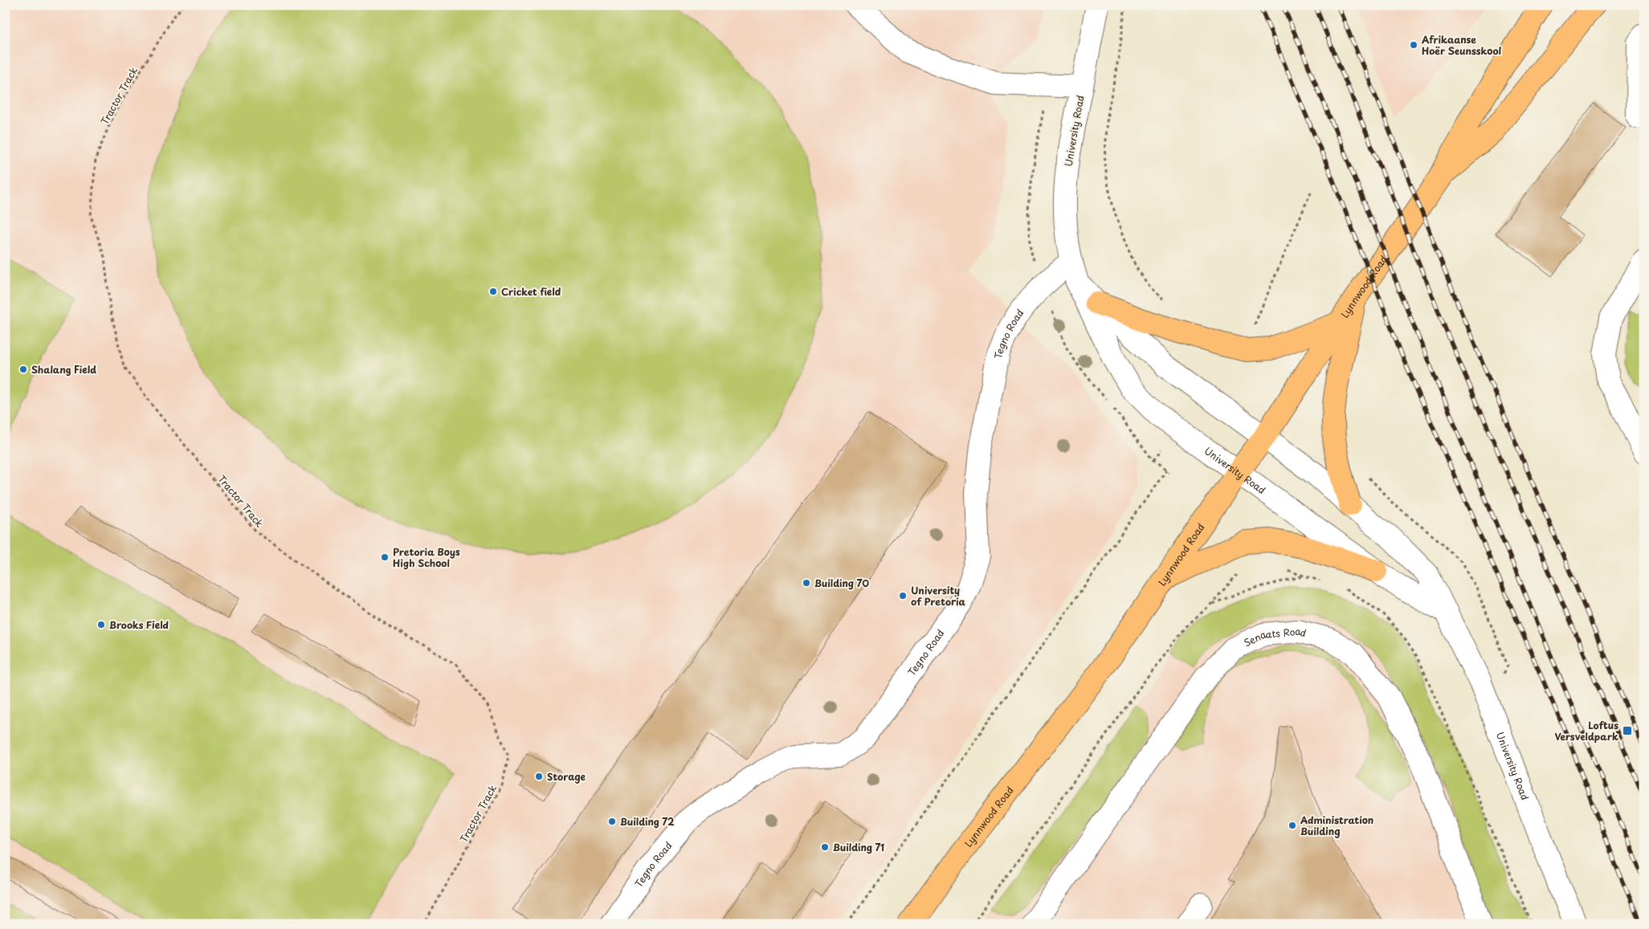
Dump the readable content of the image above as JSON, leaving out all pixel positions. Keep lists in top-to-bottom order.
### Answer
{
  "streets": {
    "main road": ["Lynnwood Road"],
    "street": ["University Road", "Tegno Road", "Senaats Road"],
    "path": ["Tractor Track"]
  },
  "crossings": [
    ["University Road", "Lynnwood Road"],
    ["University Road", "Tegno Road"]
  ],
  "places": {
    "other": [
      "Afrikaanse Hoër Seunsskool",
      "Cricket field",
      "Shalang Field",
      "Pretoria Boys High School",
      "Building 70",
      "University of Pretoria",
      "Brooks Field",
      "Storage",
      "Building 72",
      "Administration Building",
      "Building 71"
    ],
    "transit": ["Loftus Versveldpark"]
  }
}
